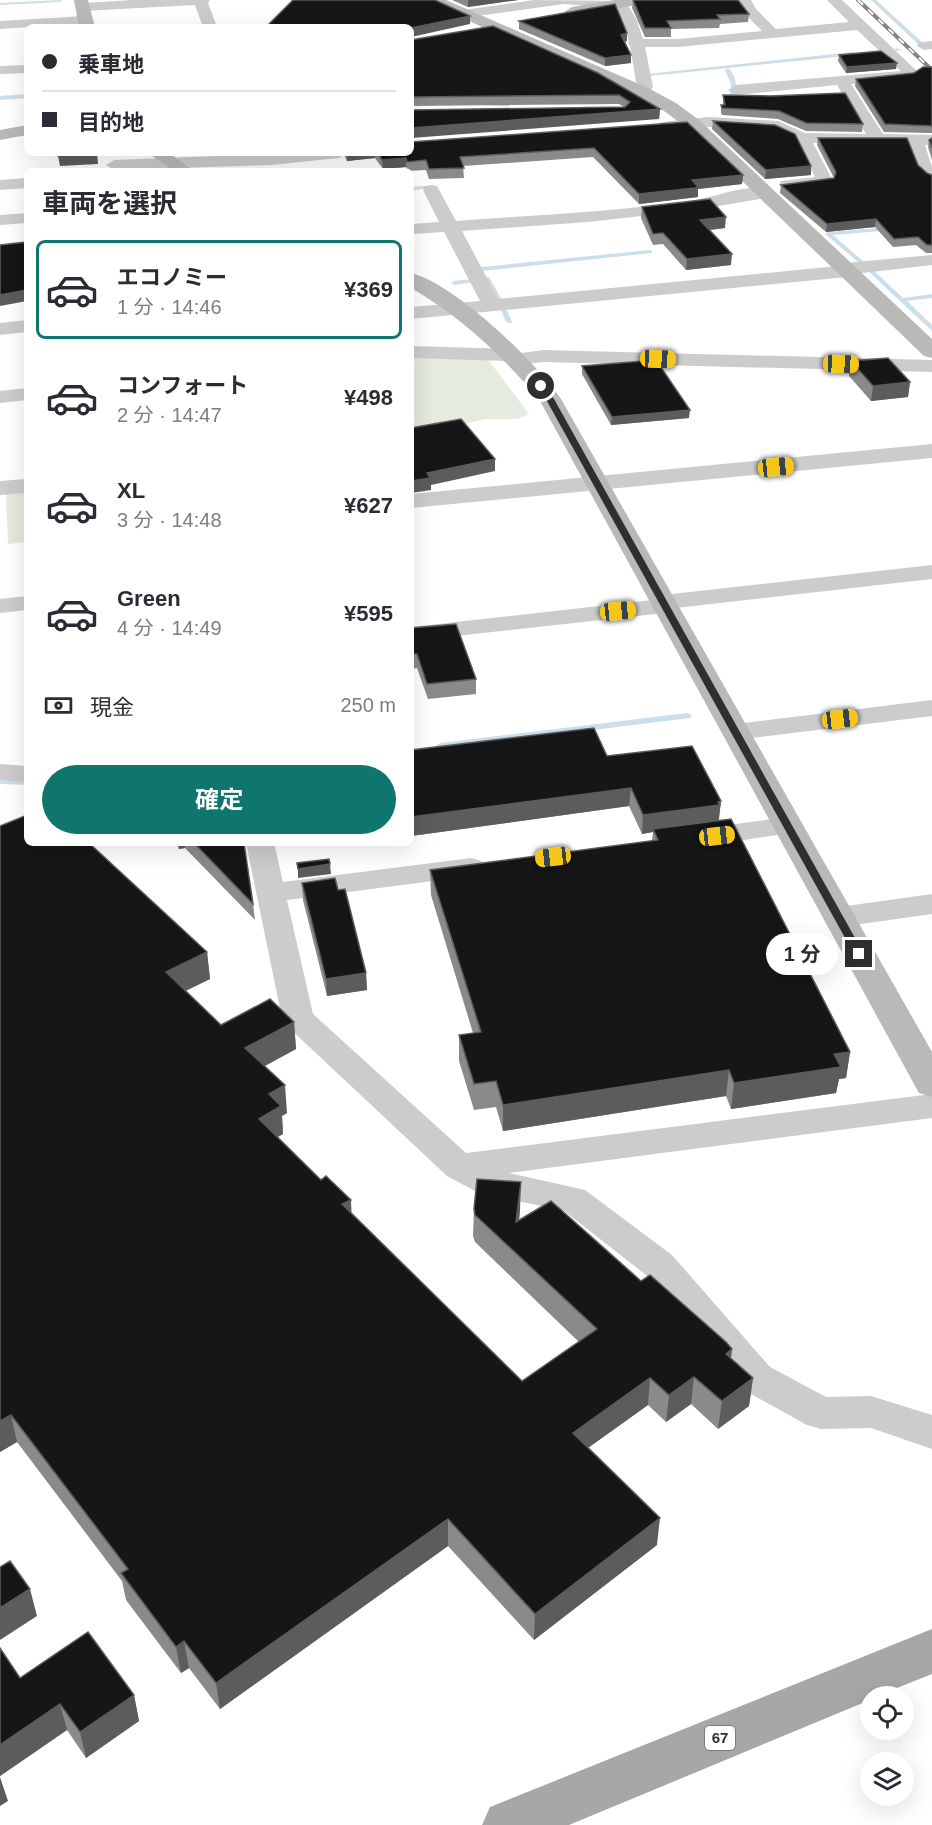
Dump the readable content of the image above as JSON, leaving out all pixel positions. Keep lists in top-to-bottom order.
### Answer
{
  "streets": {
    "main road": ["67"]
  },
  "page": {
    "banner": ["乗車地", "目的地"],
    "heading": "車両を選択",
    "list": [
      {
        "name": "エコノミー",
        "note": "1 分 · 14:46",
        "value": "¥369"
      },
      {
        "name": "コンフォート",
        "note": "2 分 · 14:47",
        "value": "¥498"
      },
      {
        "name": "XL",
        "note": "3 分 · 14:48",
        "value": "¥627"
      },
      {
        "name": "Green",
        "note": "4 分 · 14:49",
        "value": "¥595"
      }
    ],
    "pay": ["現金", "250 m"],
    "buttons": "確定",
    "bubble": "1 分"
  }
}
